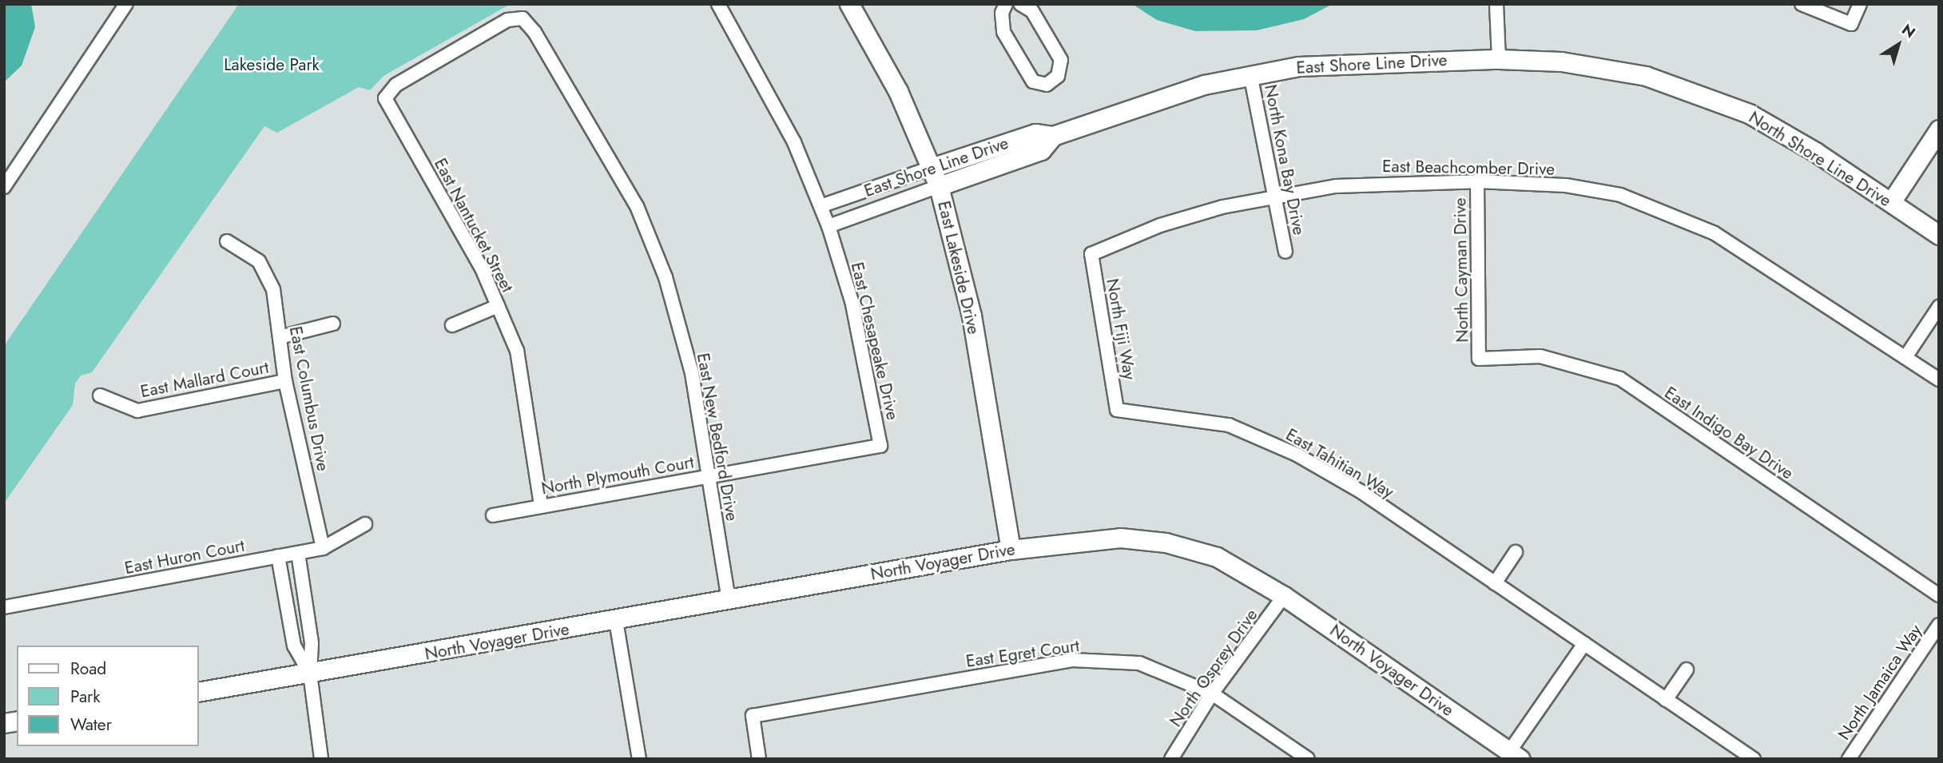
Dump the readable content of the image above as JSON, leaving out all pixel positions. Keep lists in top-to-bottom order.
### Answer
{
  "streets": {
    "street": [
      "East Shore Line Drive",
      "North Shore Line Drive",
      "North Kona Bay Drive",
      "East Beachcomber Drive",
      "East Nantucket Street",
      "East Lakeside Drive",
      "North Cayman Drive",
      "North Fiji Way",
      "East Chesapeake Drive",
      "East Mallard Court",
      "East Columbus Drive",
      "East Indigo Bay Drive",
      "East New Bedford Drive",
      "East Tahitian Way",
      "North Plymouth Court",
      "East Huron Court",
      "North Voyager Drive",
      "East Egret Court",
      "North Osprey Drive",
      "North Jamaica Way"
    ]
  },
  "crossings": [
    ["East Shore Line Drive", "North Shore Line Drive"],
    ["East Shore Line Drive", "North Kona Bay Drive"],
    ["East Shore Line Drive", "East Lakeside Drive"],
    ["East Shore Line Drive", "East Chesapeake Drive"],
    ["North Kona Bay Drive", "East Beachcomber Drive"],
    ["East Beachcomber Drive", "North Cayman Drive"],
    ["East Beachcomber Drive", "North Fiji Way"],
    ["East Nantucket Street", "East New Bedford Drive"],
    ["East Nantucket Street", "North Plymouth Court"],
    ["East Lakeside Drive", "North Voyager Drive"],
    ["North Cayman Drive", "East Indigo Bay Drive"],
    ["North Fiji Way", "East Tahitian Way"],
    ["East Chesapeake Drive", "North Plymouth Court"],
    ["East Mallard Court", "East Columbus Drive"],
    ["East Columbus Drive", "East Huron Court"],
    ["East New Bedford Drive", "North Plymouth Court"],
    ["East New Bedford Drive", "North Voyager Drive"],
    ["North Voyager Drive", "North Osprey Drive"],
    ["East Egret Court", "North Osprey Drive"]
  ],
  "parks": ["Lakeside Park"],
  "legend": ["Road", "Park", "Water"],
  "north": "top right"
}
